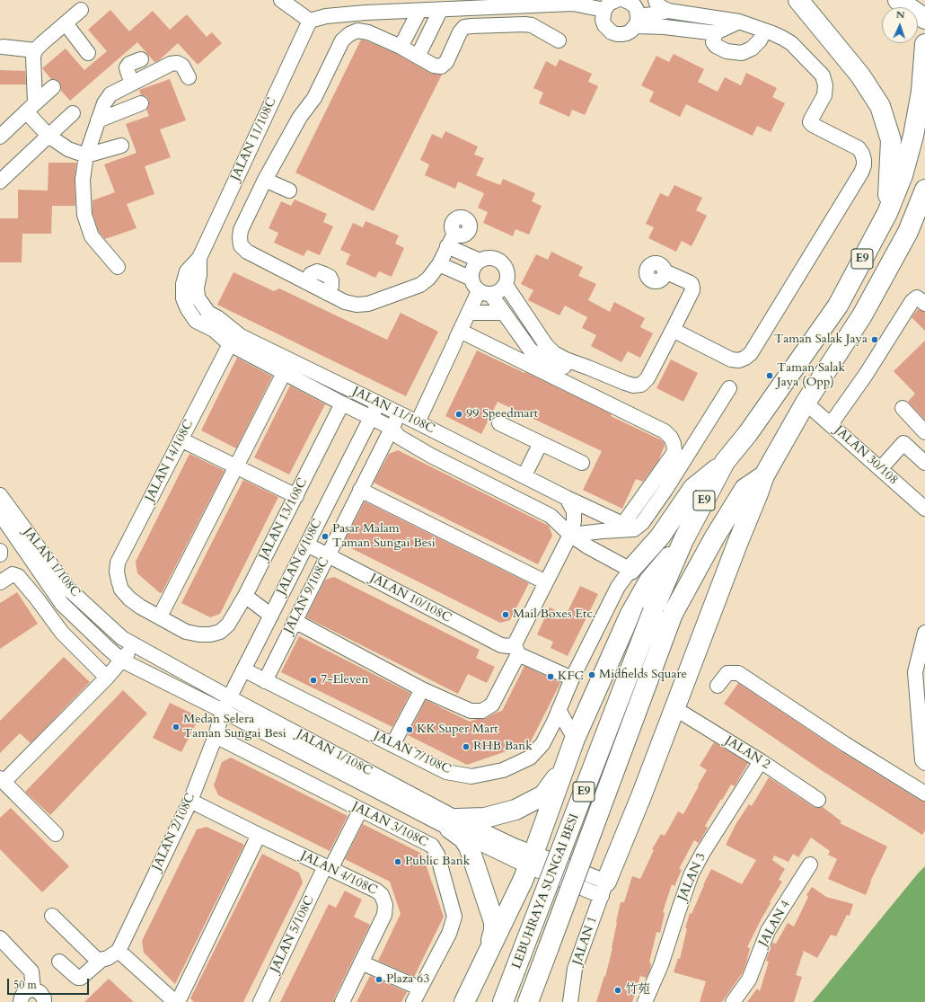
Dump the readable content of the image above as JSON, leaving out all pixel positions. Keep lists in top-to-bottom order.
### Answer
{
  "streets": {
    "highway": ["E9", "LEBUHRAYA SUNGAI BESI"],
    "street": [
      "JALAN 11/108C",
      "JALAN 30/108",
      "JALAN 14/108C",
      "JALAN 13/108C",
      "JALAN 6/108C",
      "JALAN 1/108C",
      "JALAN 9/108C",
      "JALAN 10/108C",
      "JALAN 7/108C",
      "JALAN 2",
      "JALAN 3/108C",
      "JALAN 2/108C",
      "JALAN 4/108C",
      "JALAN 3",
      "JALAN 4",
      "JALAN 5/108C",
      "JALAN 1"
    ]
  },
  "crossings": [
    ["JALAN 11/108C", "JALAN 14/108C"],
    ["JALAN 11/108C", "JALAN 13/108C"],
    ["JALAN 11/108C", "JALAN 6/108C"],
    ["JALAN 11/108C", "JALAN 9/108C"],
    ["JALAN 11/108C", "JALAN 7/108C"],
    ["JALAN 30/108", "LEBUHRAYA SUNGAI BESI"],
    ["JALAN 14/108C", "JALAN 13/108C"],
    ["JALAN 6/108C", "JALAN 1/108C"],
    ["JALAN 6/108C", "JALAN 10/108C"],
    ["JALAN 6/108C", "JALAN 7/108C"],
    ["JALAN 6/108C", "JALAN 2/108C"],
    ["JALAN 1/108C", "JALAN 2/108C"],
    ["JALAN 1/108C", "JALAN 1"],
    ["JALAN 9/108C", "JALAN 10/108C"],
    ["JALAN 9/108C", "JALAN 7/108C"],
    ["JALAN 2", "JALAN 3"],
    ["JALAN 3/108C", "JALAN 2/108C"],
    ["JALAN 3/108C", "JALAN 5/108C"],
    ["JALAN 2/108C", "JALAN 4/108C"],
    ["JALAN 4/108C", "JALAN 5/108C"]
  ],
  "places": [
    "Taman Salak Jaya",
    "Taman Salak Jaya (Opp)",
    "99 Speedmart",
    "Pasar Malam Taman Sungai Besi",
    "Mail Boxes Etc.",
    "Midfields Square",
    "KFC",
    "7-Eleven",
    "Medan Selera Taman Sungai Besi",
    "KK Super Mart",
    "RHB Bank",
    "Public Bank",
    "Plaza 63",
    "竹苑"
  ],
  "scale_bar": "50 m",
  "north": "top"
}
